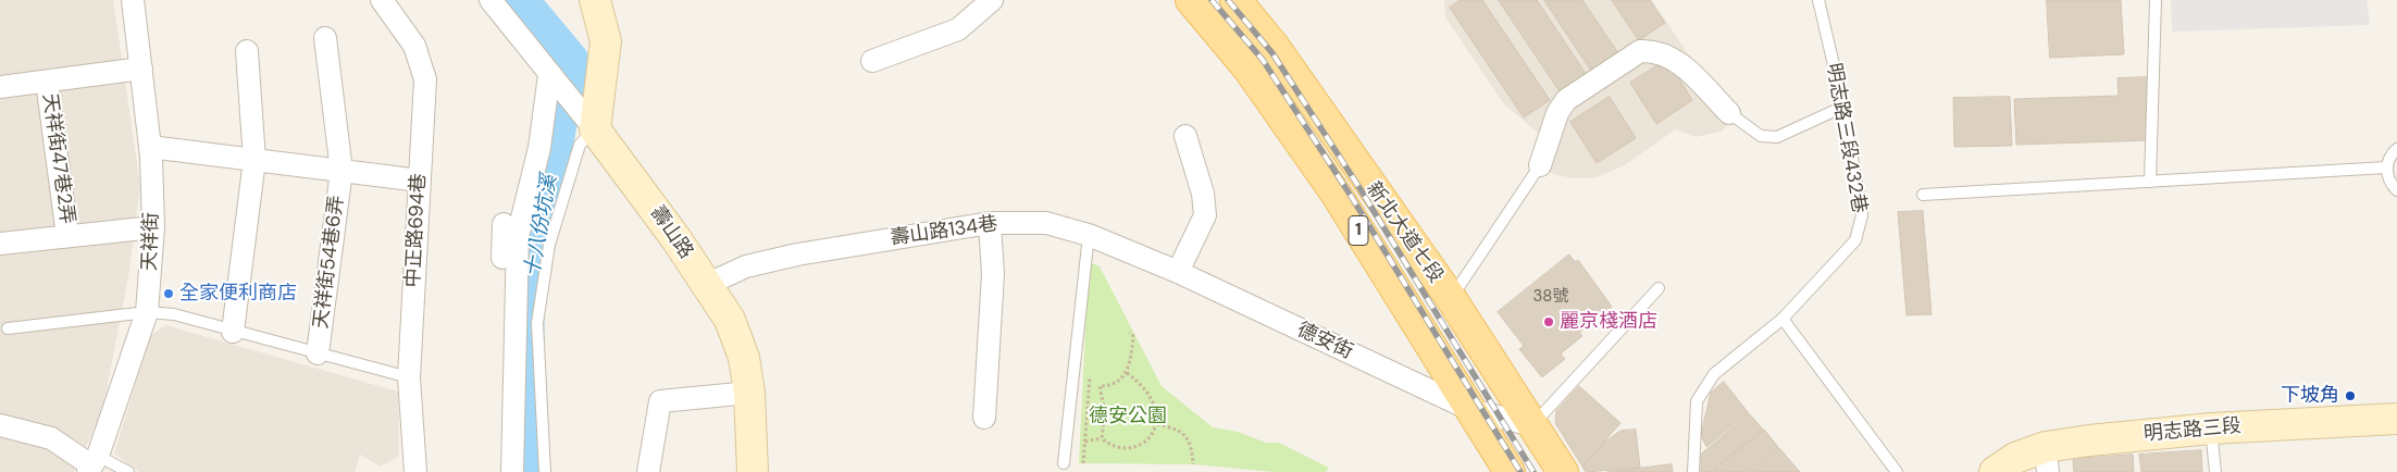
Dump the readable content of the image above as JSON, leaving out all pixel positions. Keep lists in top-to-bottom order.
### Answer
{
  "streets": {
    "main road": ["1", "新北大道七段"],
    "street": [
      "天祥街47巷2弄",
      "中正路694巷",
      "壽山路134巷",
      "壽山路",
      "天祥街",
      "天祥街54巷6弄",
      "德安街",
      "明志路三段"
    ],
    "lane": ["明志路三段432巷"]
  },
  "crossings": [
    ["壽山路134巷", "壽山路"],
    ["壽山路134巷", "德安街"],
    ["新北大道七段", "德安街"]
  ],
  "water": ["十八份坑溪"],
  "parks": ["德安公園"],
  "places": ["全家便利商店", "麗京棧酒店", "下坡角"],
  "house_numbers": ["38號"]
}
